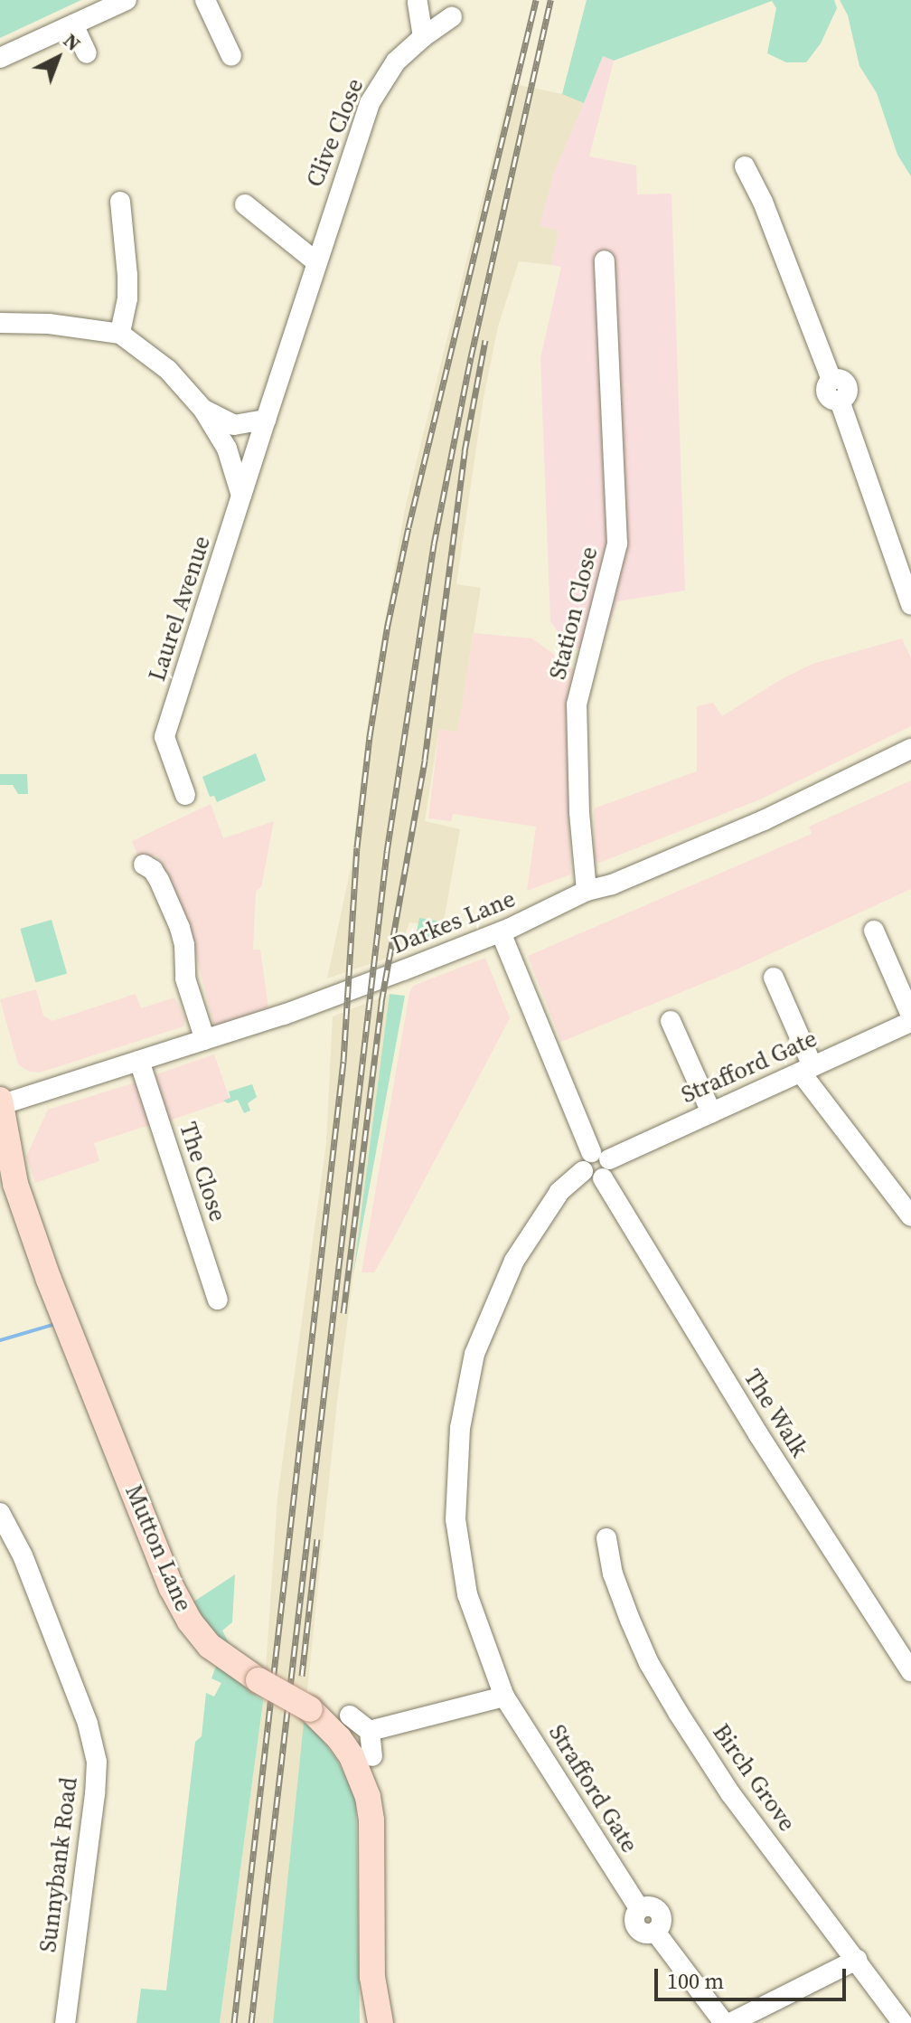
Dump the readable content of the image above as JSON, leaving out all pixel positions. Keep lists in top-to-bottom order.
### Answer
{
  "streets": {
    "main road": ["Mutton Lane"],
    "street": [
      "Clive Close",
      "Laurel Avenue",
      "Station Close",
      "Darkes Lane",
      "Strafford Gate",
      "The Close",
      "The Walk",
      "Birch Grove",
      "Sunnybank Road"
    ]
  },
  "crossings": [
    ["Clive Close", "Laurel Avenue"],
    ["Station Close", "Darkes Lane"],
    ["Darkes Lane", "The Close"],
    ["Darkes Lane", "The Walk"],
    ["Darkes Lane", "Mutton Lane"],
    ["Strafford Gate", "The Walk"]
  ],
  "scale_bar": "100 m",
  "north": "top right"
}
